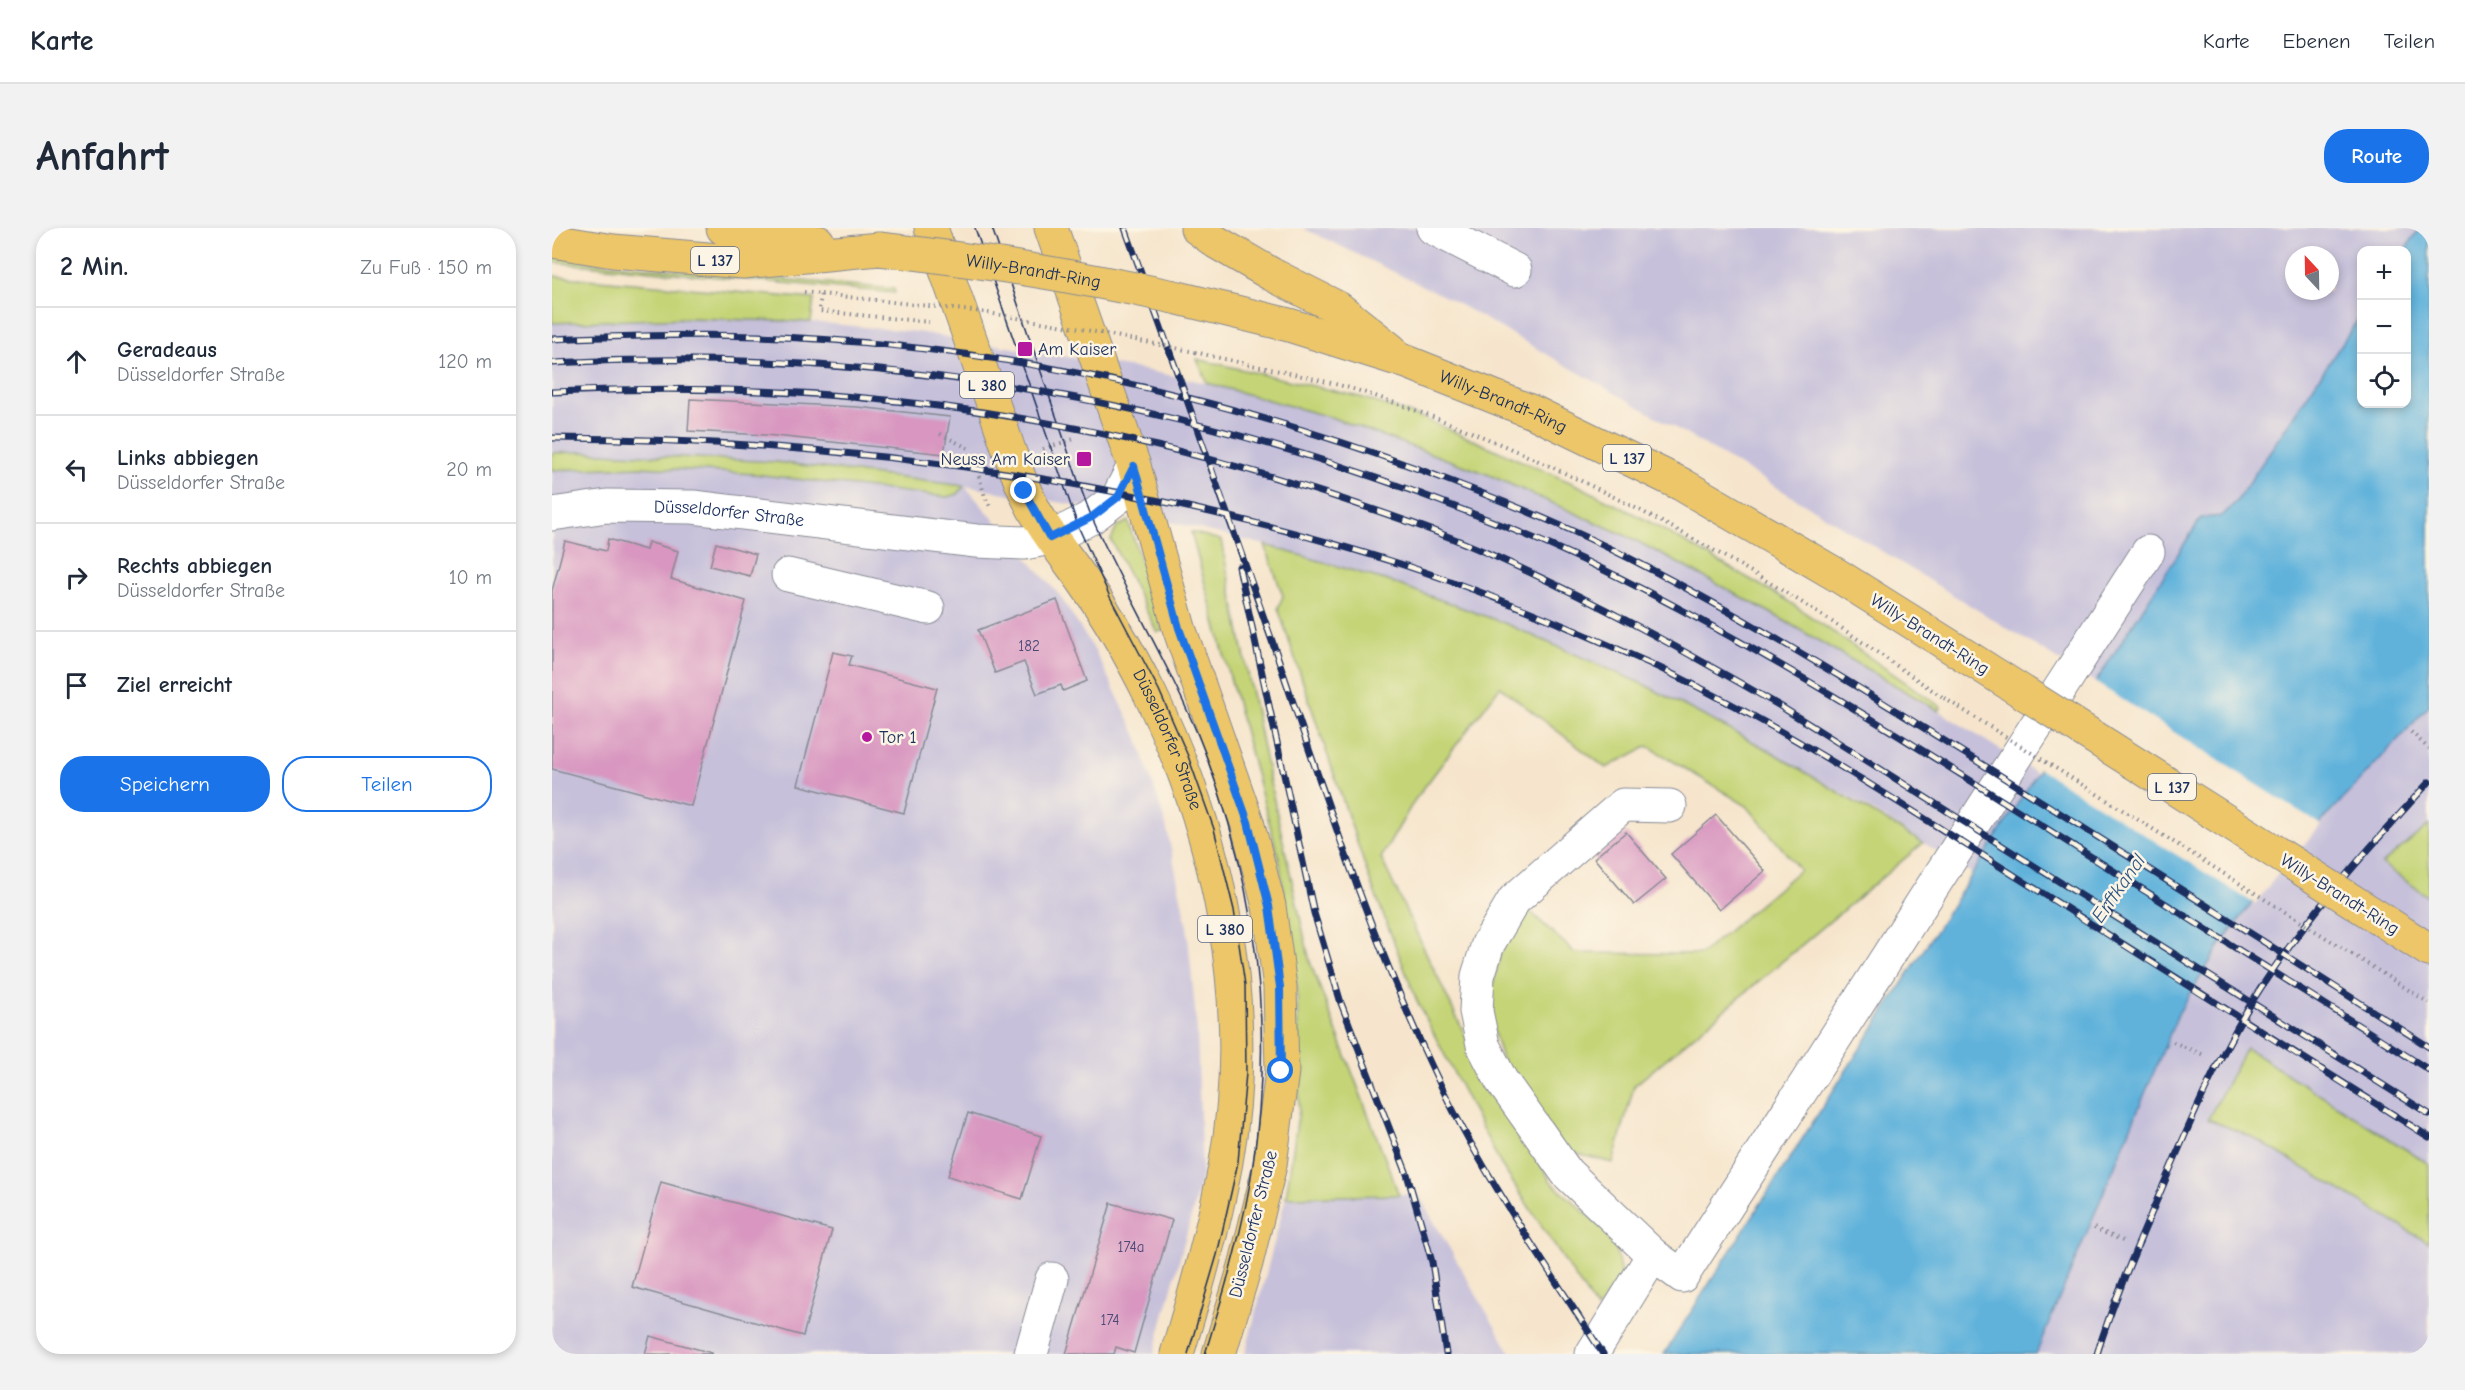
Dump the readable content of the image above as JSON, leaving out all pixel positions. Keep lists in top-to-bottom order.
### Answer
{
  "streets": {
    "main road": [
      "L 137",
      "Willy-Brandt-Ring",
      "L 380",
      "Düsseldorfer Straße"
    ]
  },
  "crossings": [
    ["L 137", "Willy-Brandt-Ring"]
  ],
  "water": ["Erftkanal"],
  "places": {
    "transit": ["Am Kaiser", "Neuss Am Kaiser"],
    "other": ["Tor 1"]
  },
  "house_numbers": ["182", "174a", "174"],
  "north": "top",
  "page": {
    "header": "Karte",
    "nav": ["Karte", "Ebenen", "Teilen"],
    "buttons": [
      "Route",
      ["Speichern", "Teilen"]
    ],
    "title": "Anfahrt",
    "heading": ["2 Min.", "Zu Fuß · 150 m"],
    "map_buttons": ["+", "−"],
    "list": [
      ["Geradeaus", "Düsseldorfer Straße", "120 m"],
      ["Links abbiegen", "Düsseldorfer Straße", "20 m"],
      ["Rechts abbiegen", "Düsseldorfer Straße", "10 m"],
      "Ziel erreicht"
    ]
  }
}
